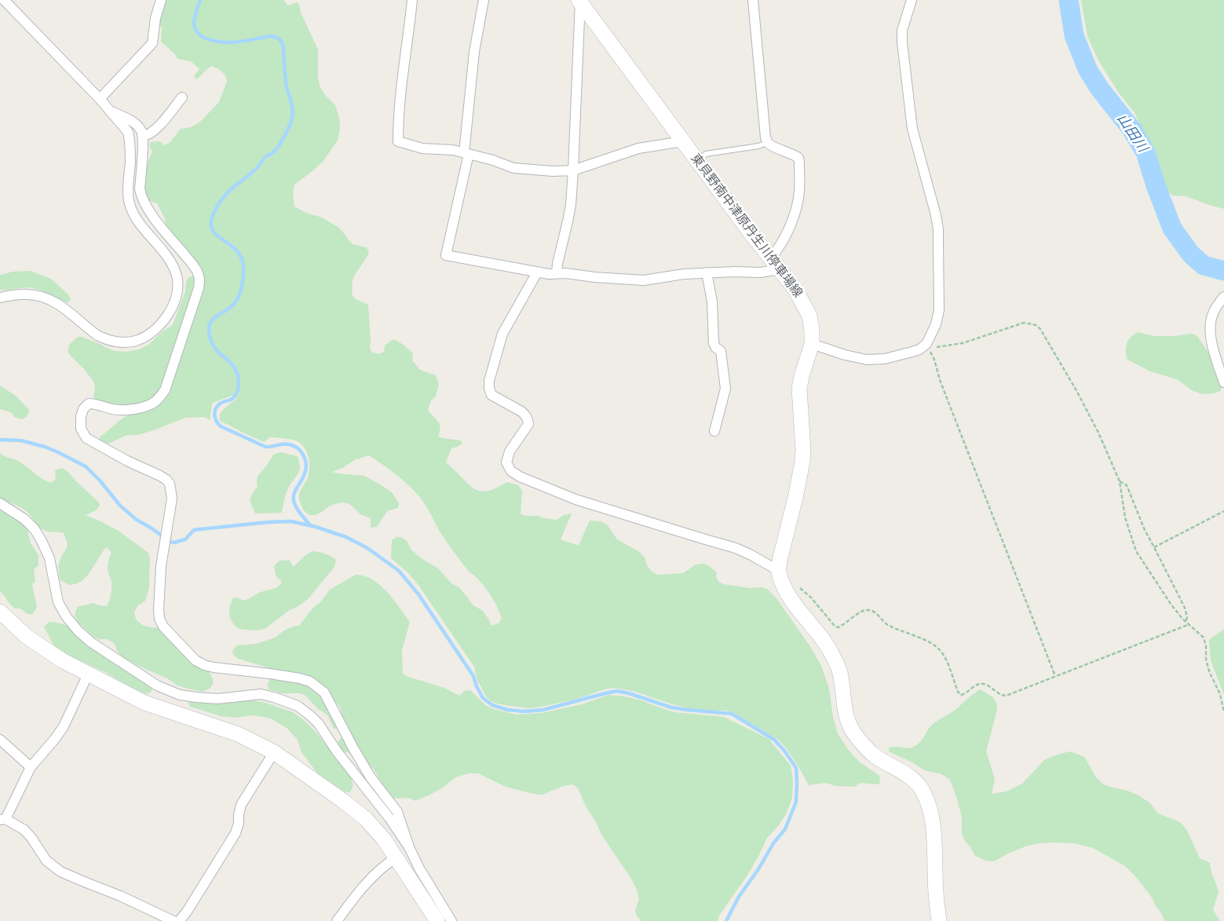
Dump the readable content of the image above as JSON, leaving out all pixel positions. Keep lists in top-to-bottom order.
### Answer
{
  "streets": {
    "main road": ["東貝野南中津原丹生川停車場線"]
  },
  "water": ["山田川"]
}
